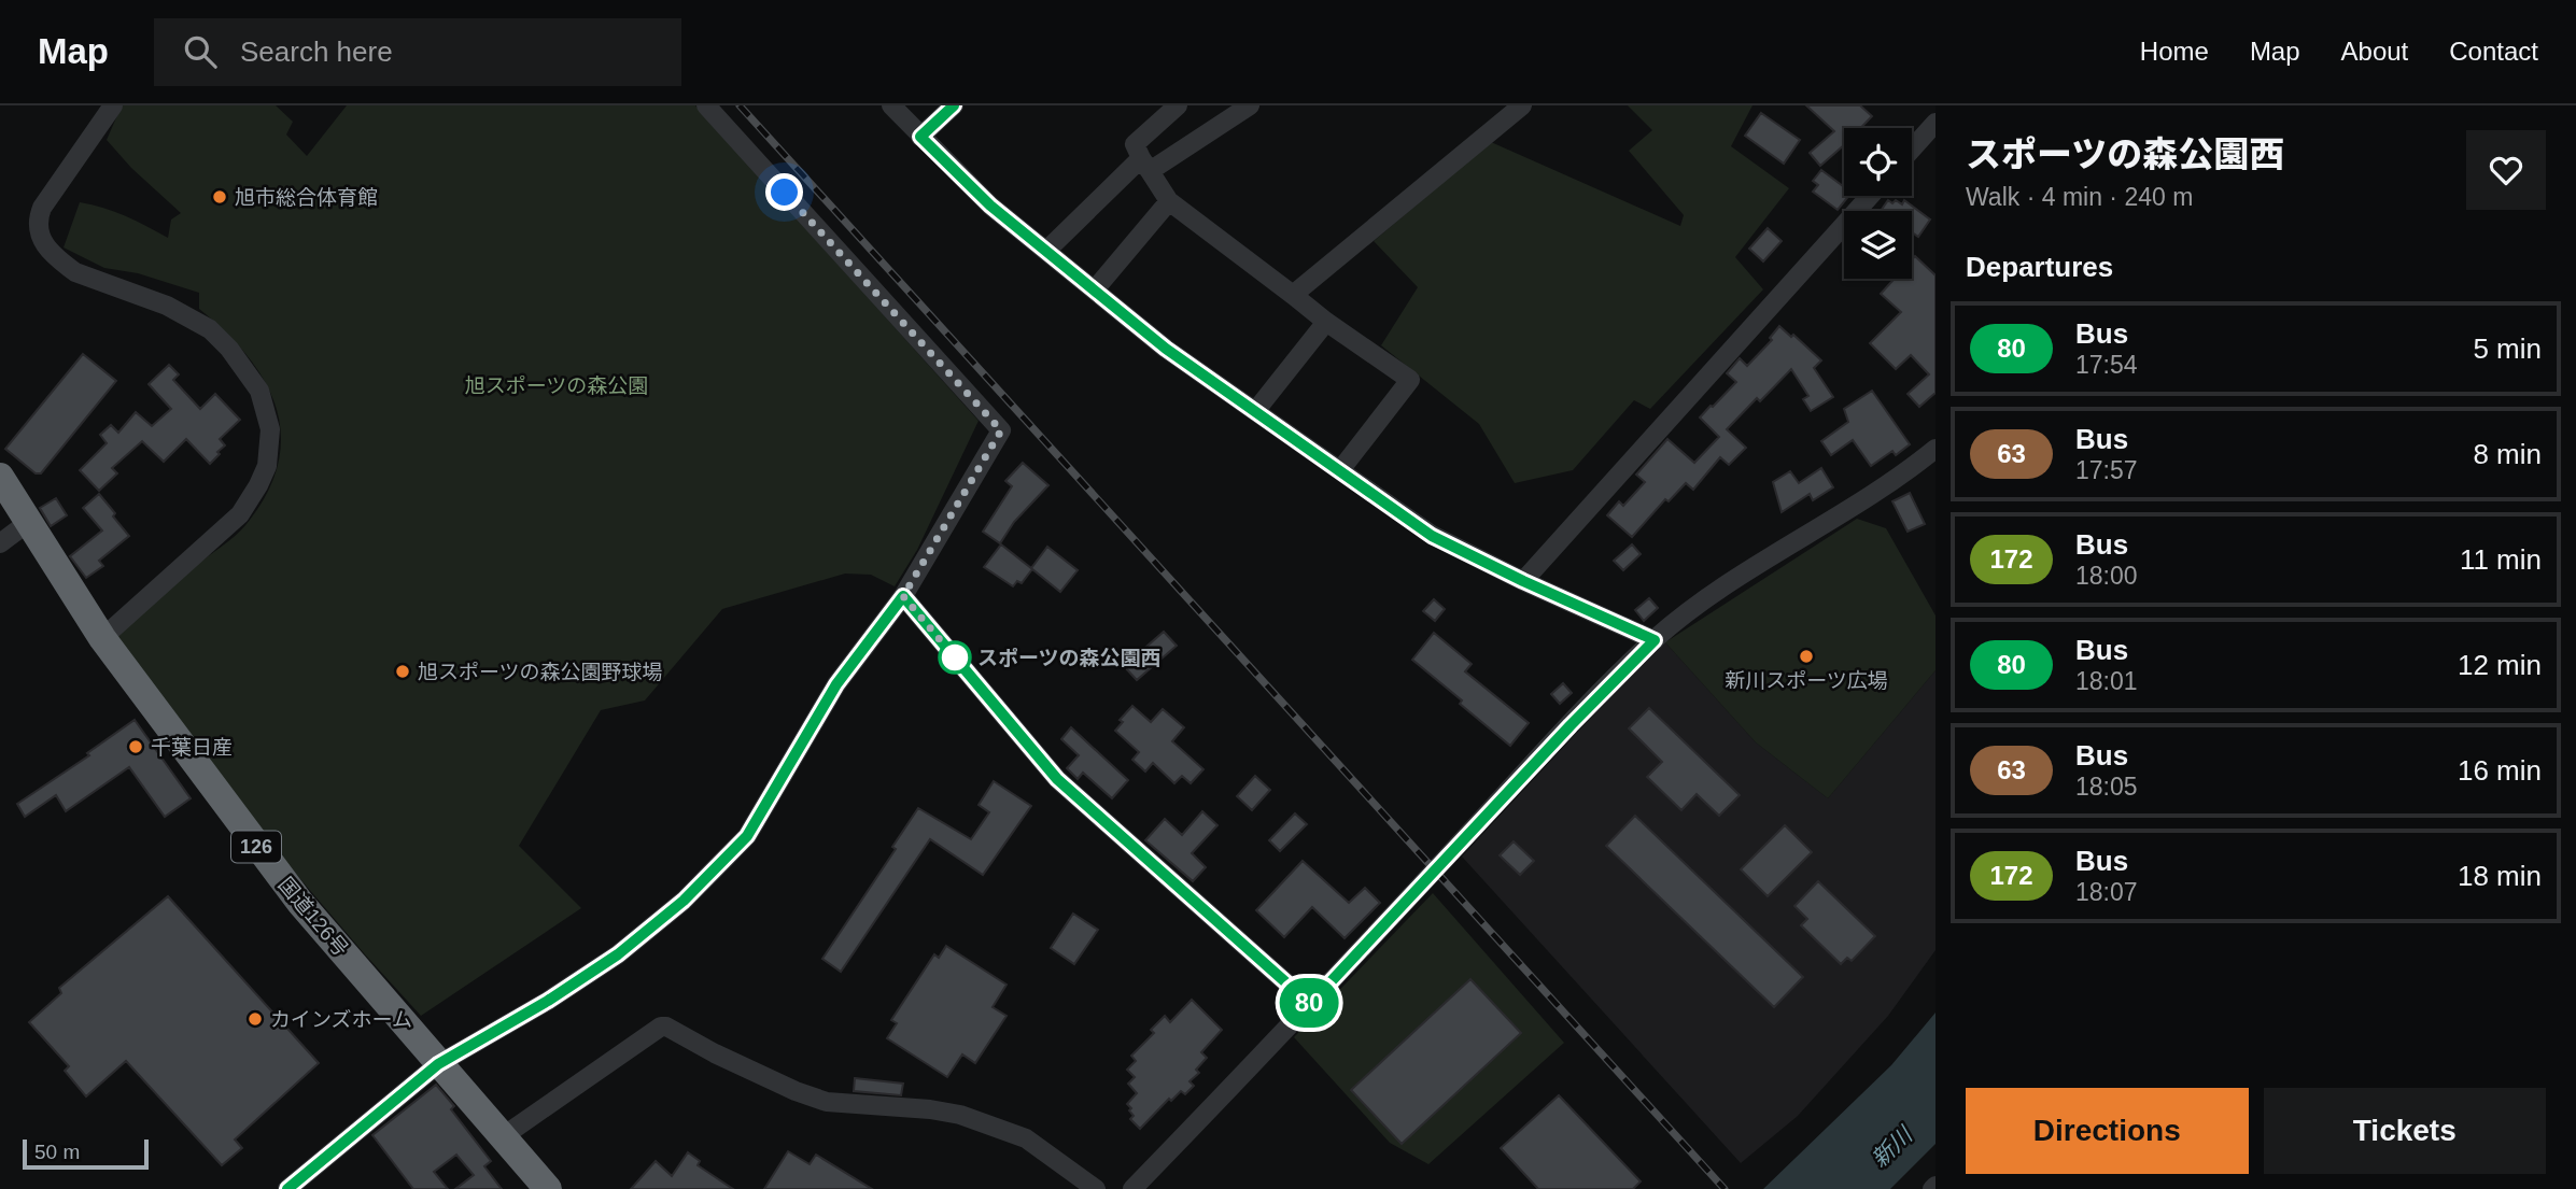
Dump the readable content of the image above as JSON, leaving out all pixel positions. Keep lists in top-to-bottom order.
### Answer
{
  "streets": {
    "highway": ["126", "国道126号"]
  },
  "water": ["新川"],
  "parks": ["旭スポーツの森公園"],
  "places": [
    "旭市総合体育館",
    "新川スポーツ広場",
    "スポーツの森公園西",
    "旭スポーツの森公園野球場",
    "千葉日産",
    "カインズホーム"
  ],
  "lines": ["bus line 80"],
  "scale_bar": "50 m",
  "page": {
    "header": "Map",
    "search": "Search here",
    "nav": [
      "Home",
      "Map",
      "About",
      "Contact"
    ],
    "on_map": "80",
    "heading": [
      ["スポーツの森公園西", "Walk · 4 min · 240 m"],
      "Departures"
    ],
    "list": [
      {
        "mark": "80",
        "name": "Bus",
        "note": "17:54",
        "value": "5 min"
      },
      {
        "mark": "63",
        "name": "Bus",
        "note": "17:57",
        "value": "8 min"
      },
      {
        "mark": "172",
        "name": "Bus",
        "note": "18:00",
        "value": "11 min"
      },
      {
        "mark": "80",
        "name": "Bus",
        "note": "18:01",
        "value": "12 min"
      },
      {
        "mark": "63",
        "name": "Bus",
        "note": "18:05",
        "value": "16 min"
      },
      {
        "mark": "172",
        "name": "Bus",
        "note": "18:07",
        "value": "18 min"
      }
    ],
    "buttons": ["Directions", "Tickets"],
    "scale": "50 m"
  }
}
